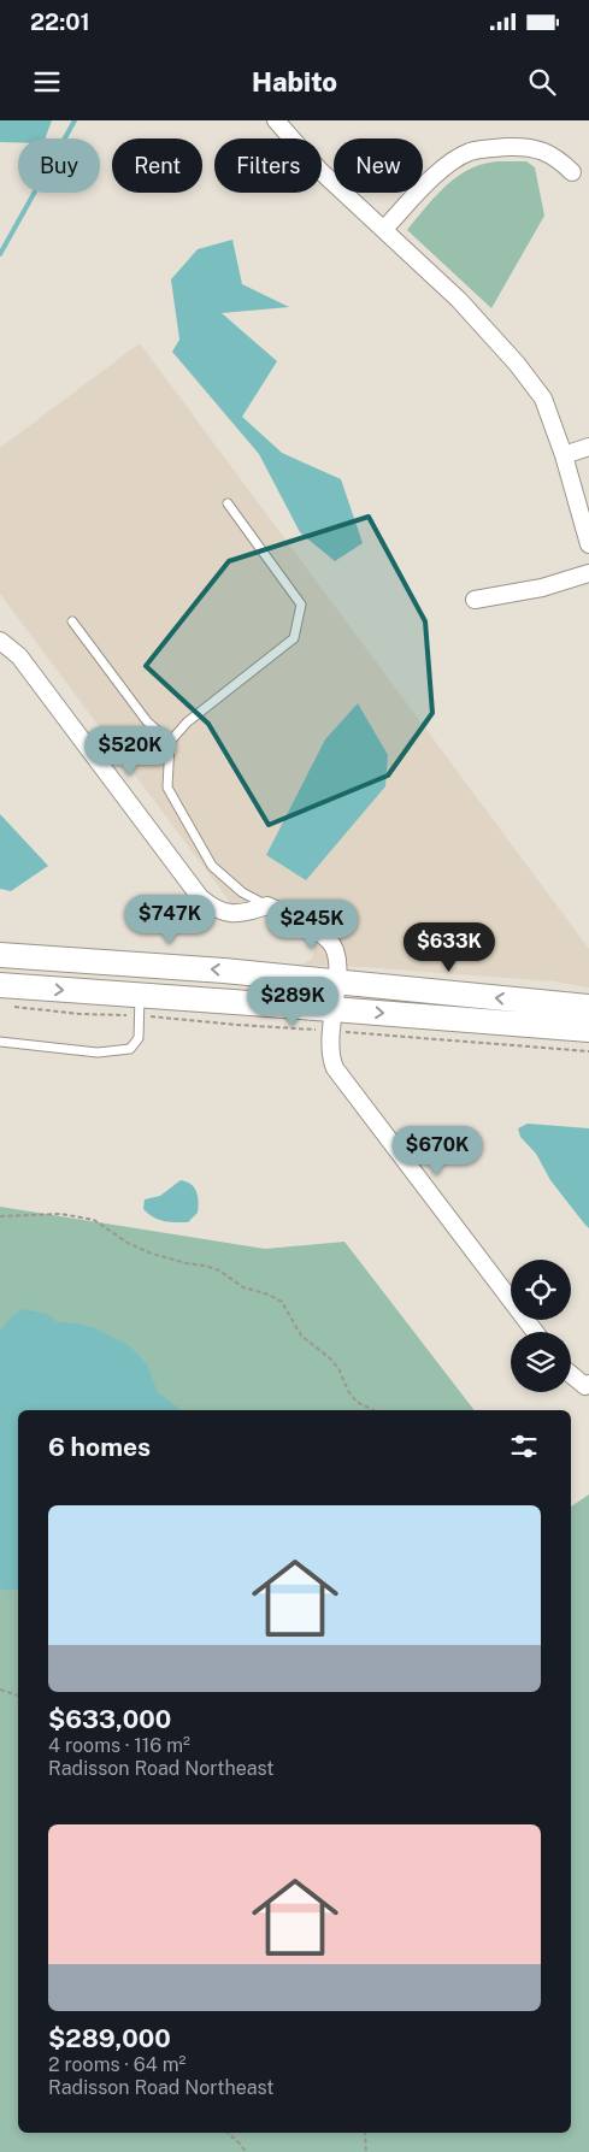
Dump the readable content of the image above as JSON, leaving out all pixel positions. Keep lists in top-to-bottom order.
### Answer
{
  "page": {
    "status": "22:01",
    "header": "Habito",
    "chip": [
      "Buy",
      "Rent",
      "Filters",
      "New"
    ],
    "price": [
      "$520K",
      "$747K",
      "$245K",
      "$633K",
      "$289K",
      "$670K"
    ],
    "heading": "6 homes",
    "list": [
      {
        "name": "$633,000",
        "note": "4 rooms · 116 m² · Radisson Road Northeast"
      },
      {
        "name": "$289,000",
        "note": "2 rooms · 64 m² · Radisson Road Northeast"
      }
    ]
  }
}
